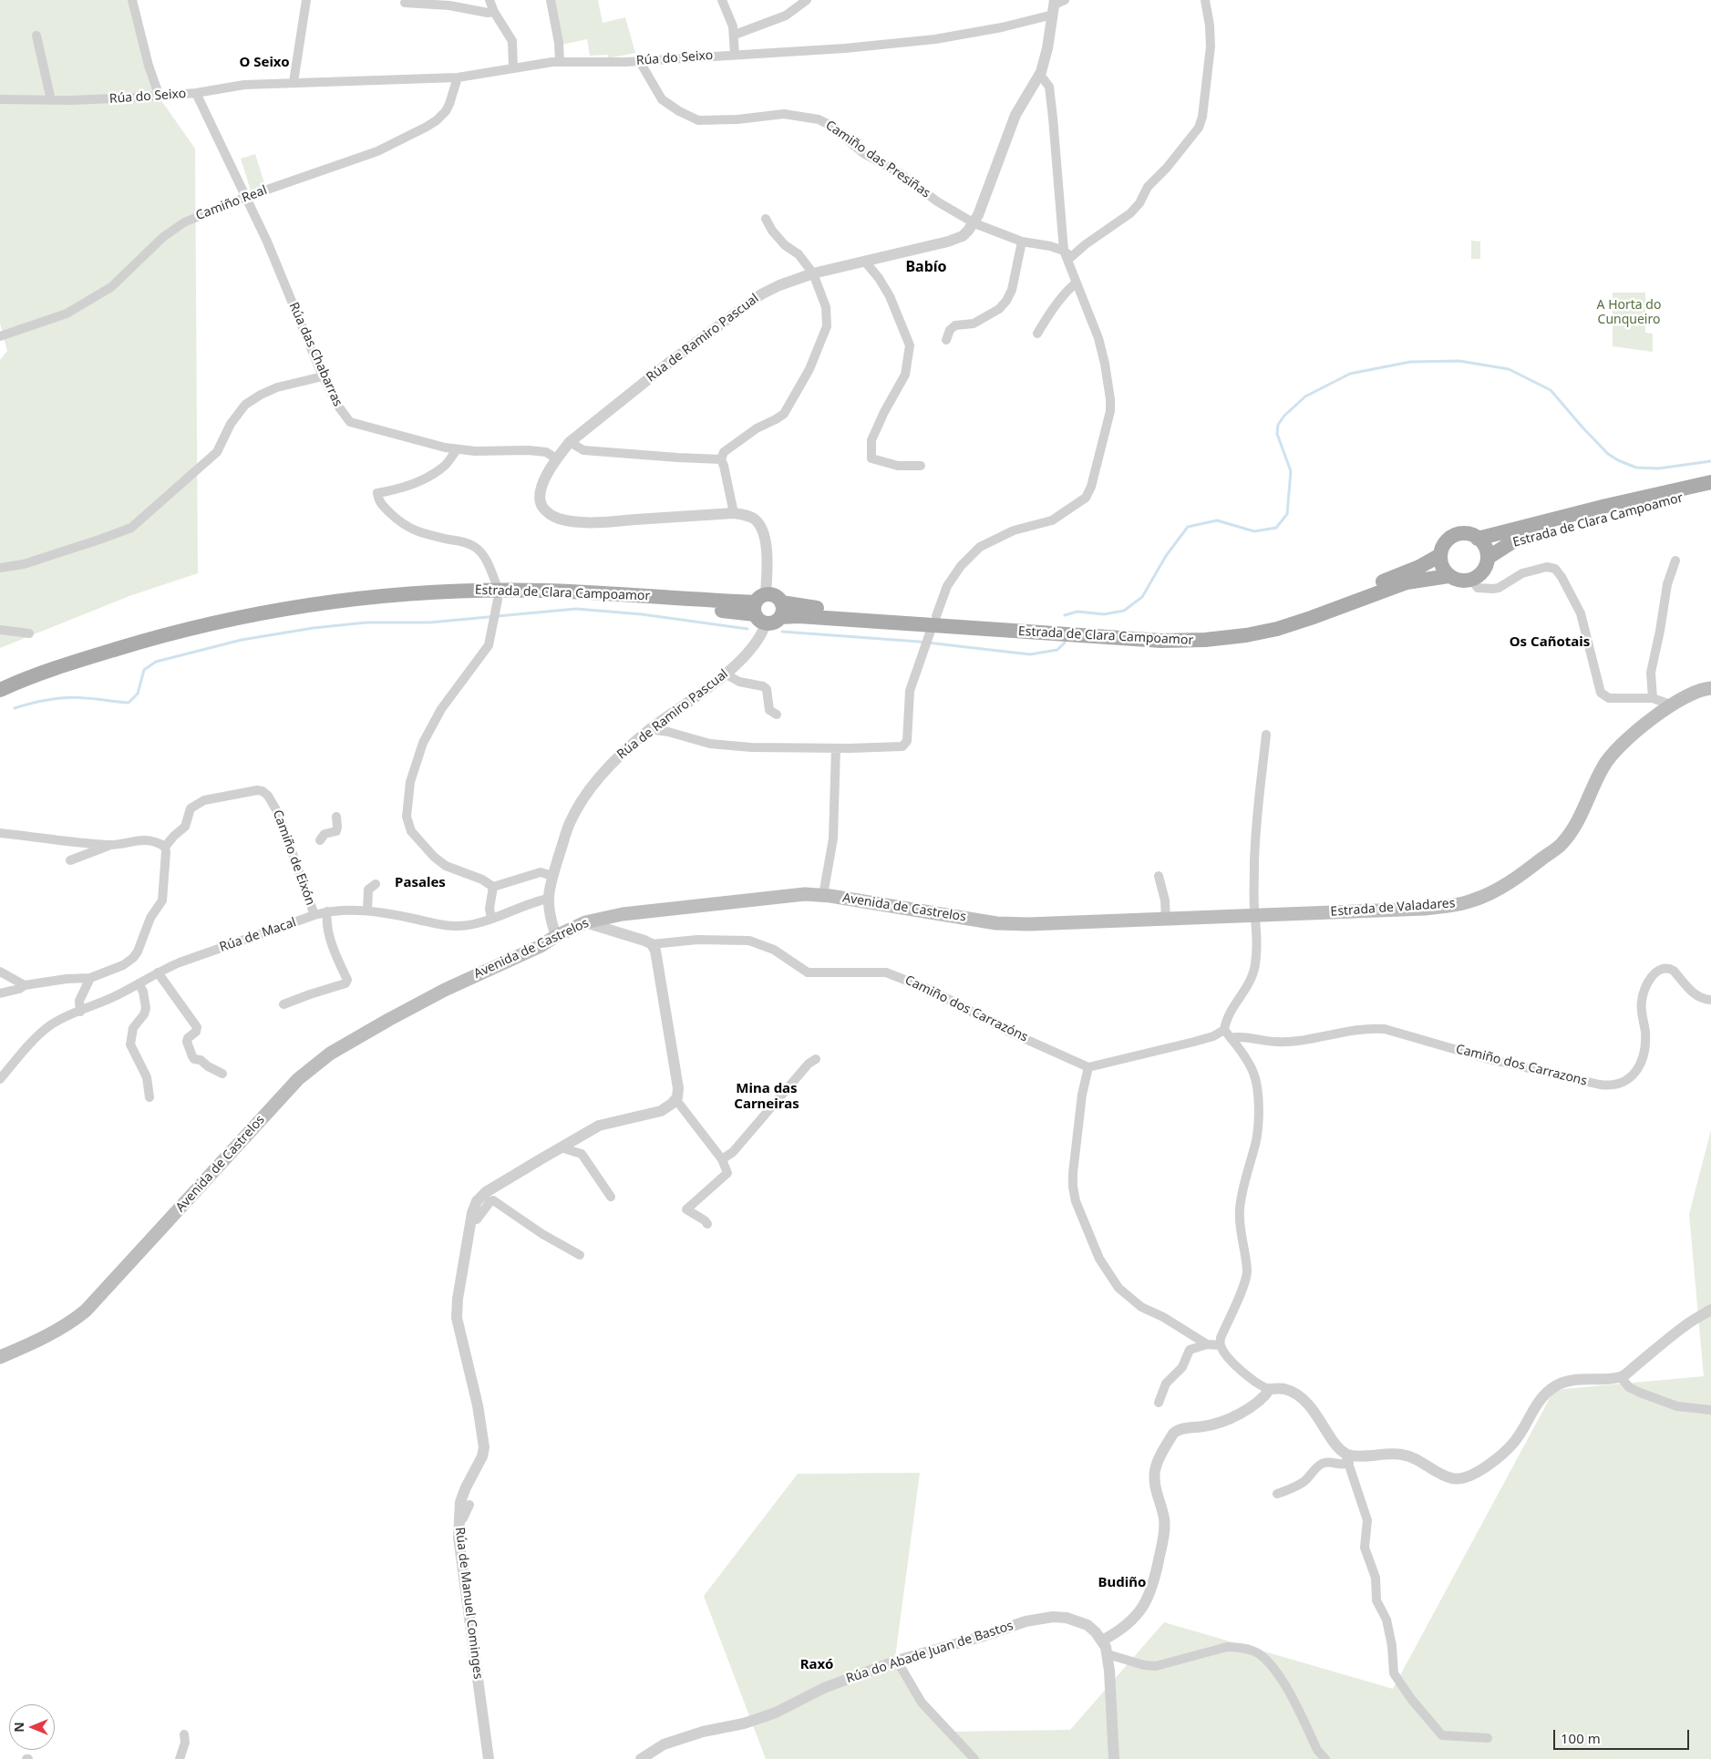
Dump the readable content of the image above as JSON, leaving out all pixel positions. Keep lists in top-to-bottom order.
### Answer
{
  "streets": {
    "main road": ["Estrada de Clara Campoamor", "Avenida de Castrelos", "Estrada de Valadares"],
    "street": [
      "Rúa do Seixo",
      "Camiño das Presiñas",
      "Camiño Real",
      "Rúa de Ramiro Pascual",
      "Rúa das Chabarras",
      "Camiño de Eixón",
      "Rúa de Macal",
      "Camiño dos Carrazóns",
      "Camiño dos Carrazons",
      "Rúa de Manuel Cominges",
      "Rúa do Abade Juan de Bastos"
    ]
  },
  "crossings": [
    ["Rúa do Seixo", "Camiño das Presiñas"],
    ["Rúa do Seixo", "Camiño Real"],
    ["Rúa do Seixo", "Rúa de Ramiro Pascual"],
    ["Rúa do Seixo", "Rúa das Chabarras"],
    ["Camiño das Presiñas", "Rúa de Ramiro Pascual"],
    ["Camiño Real", "Rúa das Chabarras"],
    ["Rúa de Ramiro Pascual", "Rúa das Chabarras"],
    ["Rúa de Ramiro Pascual", "Estrada de Clara Campoamor"],
    ["Rúa de Ramiro Pascual", "Avenida de Castrelos"],
    ["Rúa de Ramiro Pascual", "Rúa de Macal"],
    ["Camiño de Eixón", "Rúa de Macal"],
    ["Avenida de Castrelos", "Estrada de Valadares"]
  ],
  "districts": [
    "O Seixo",
    "Babío",
    "Os Cañotais",
    "Pasales",
    "Mina das Carneiras",
    "Budiño",
    "Raxó"
  ],
  "parks": ["A Horta do Cunqueiro"],
  "scale_bar": "100 m",
  "north": "left"
}
